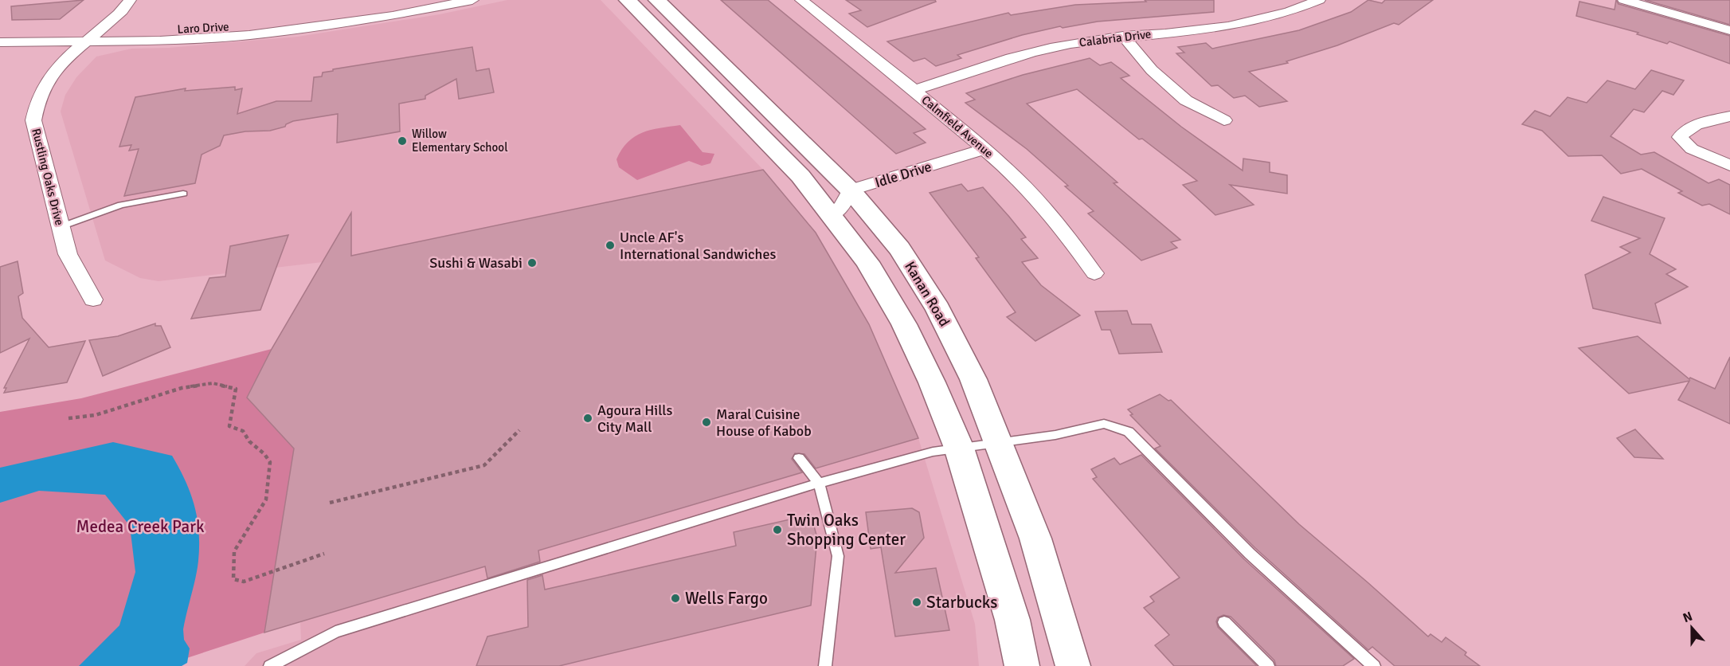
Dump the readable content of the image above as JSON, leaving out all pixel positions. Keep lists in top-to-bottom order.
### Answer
{
  "streets": {
    "main road": ["Kanan Road"],
    "street": [
      "Laro Drive",
      "Calabria Drive",
      "Calmfield Avenue",
      "Idle Drive",
      "Rustling Oaks Drive"
    ]
  },
  "crossings": [
    ["Laro Drive", "Rustling Oaks Drive"],
    ["Calabria Drive", "Calmfield Avenue"],
    ["Calmfield Avenue", "Idle Drive"],
    ["Idle Drive", "Kanan Road"]
  ],
  "parks": ["Medea Creek Park"],
  "places": [
    "Willow Elementary School",
    "Uncle AF's International Sandwiches",
    "Sushi & Wasabi",
    "Agoura Hills City Mall",
    "Maral Cuisine House of Kabob",
    "Twin Oaks Shopping Center",
    "Wells Fargo",
    "Starbucks"
  ],
  "north": "top"
}
